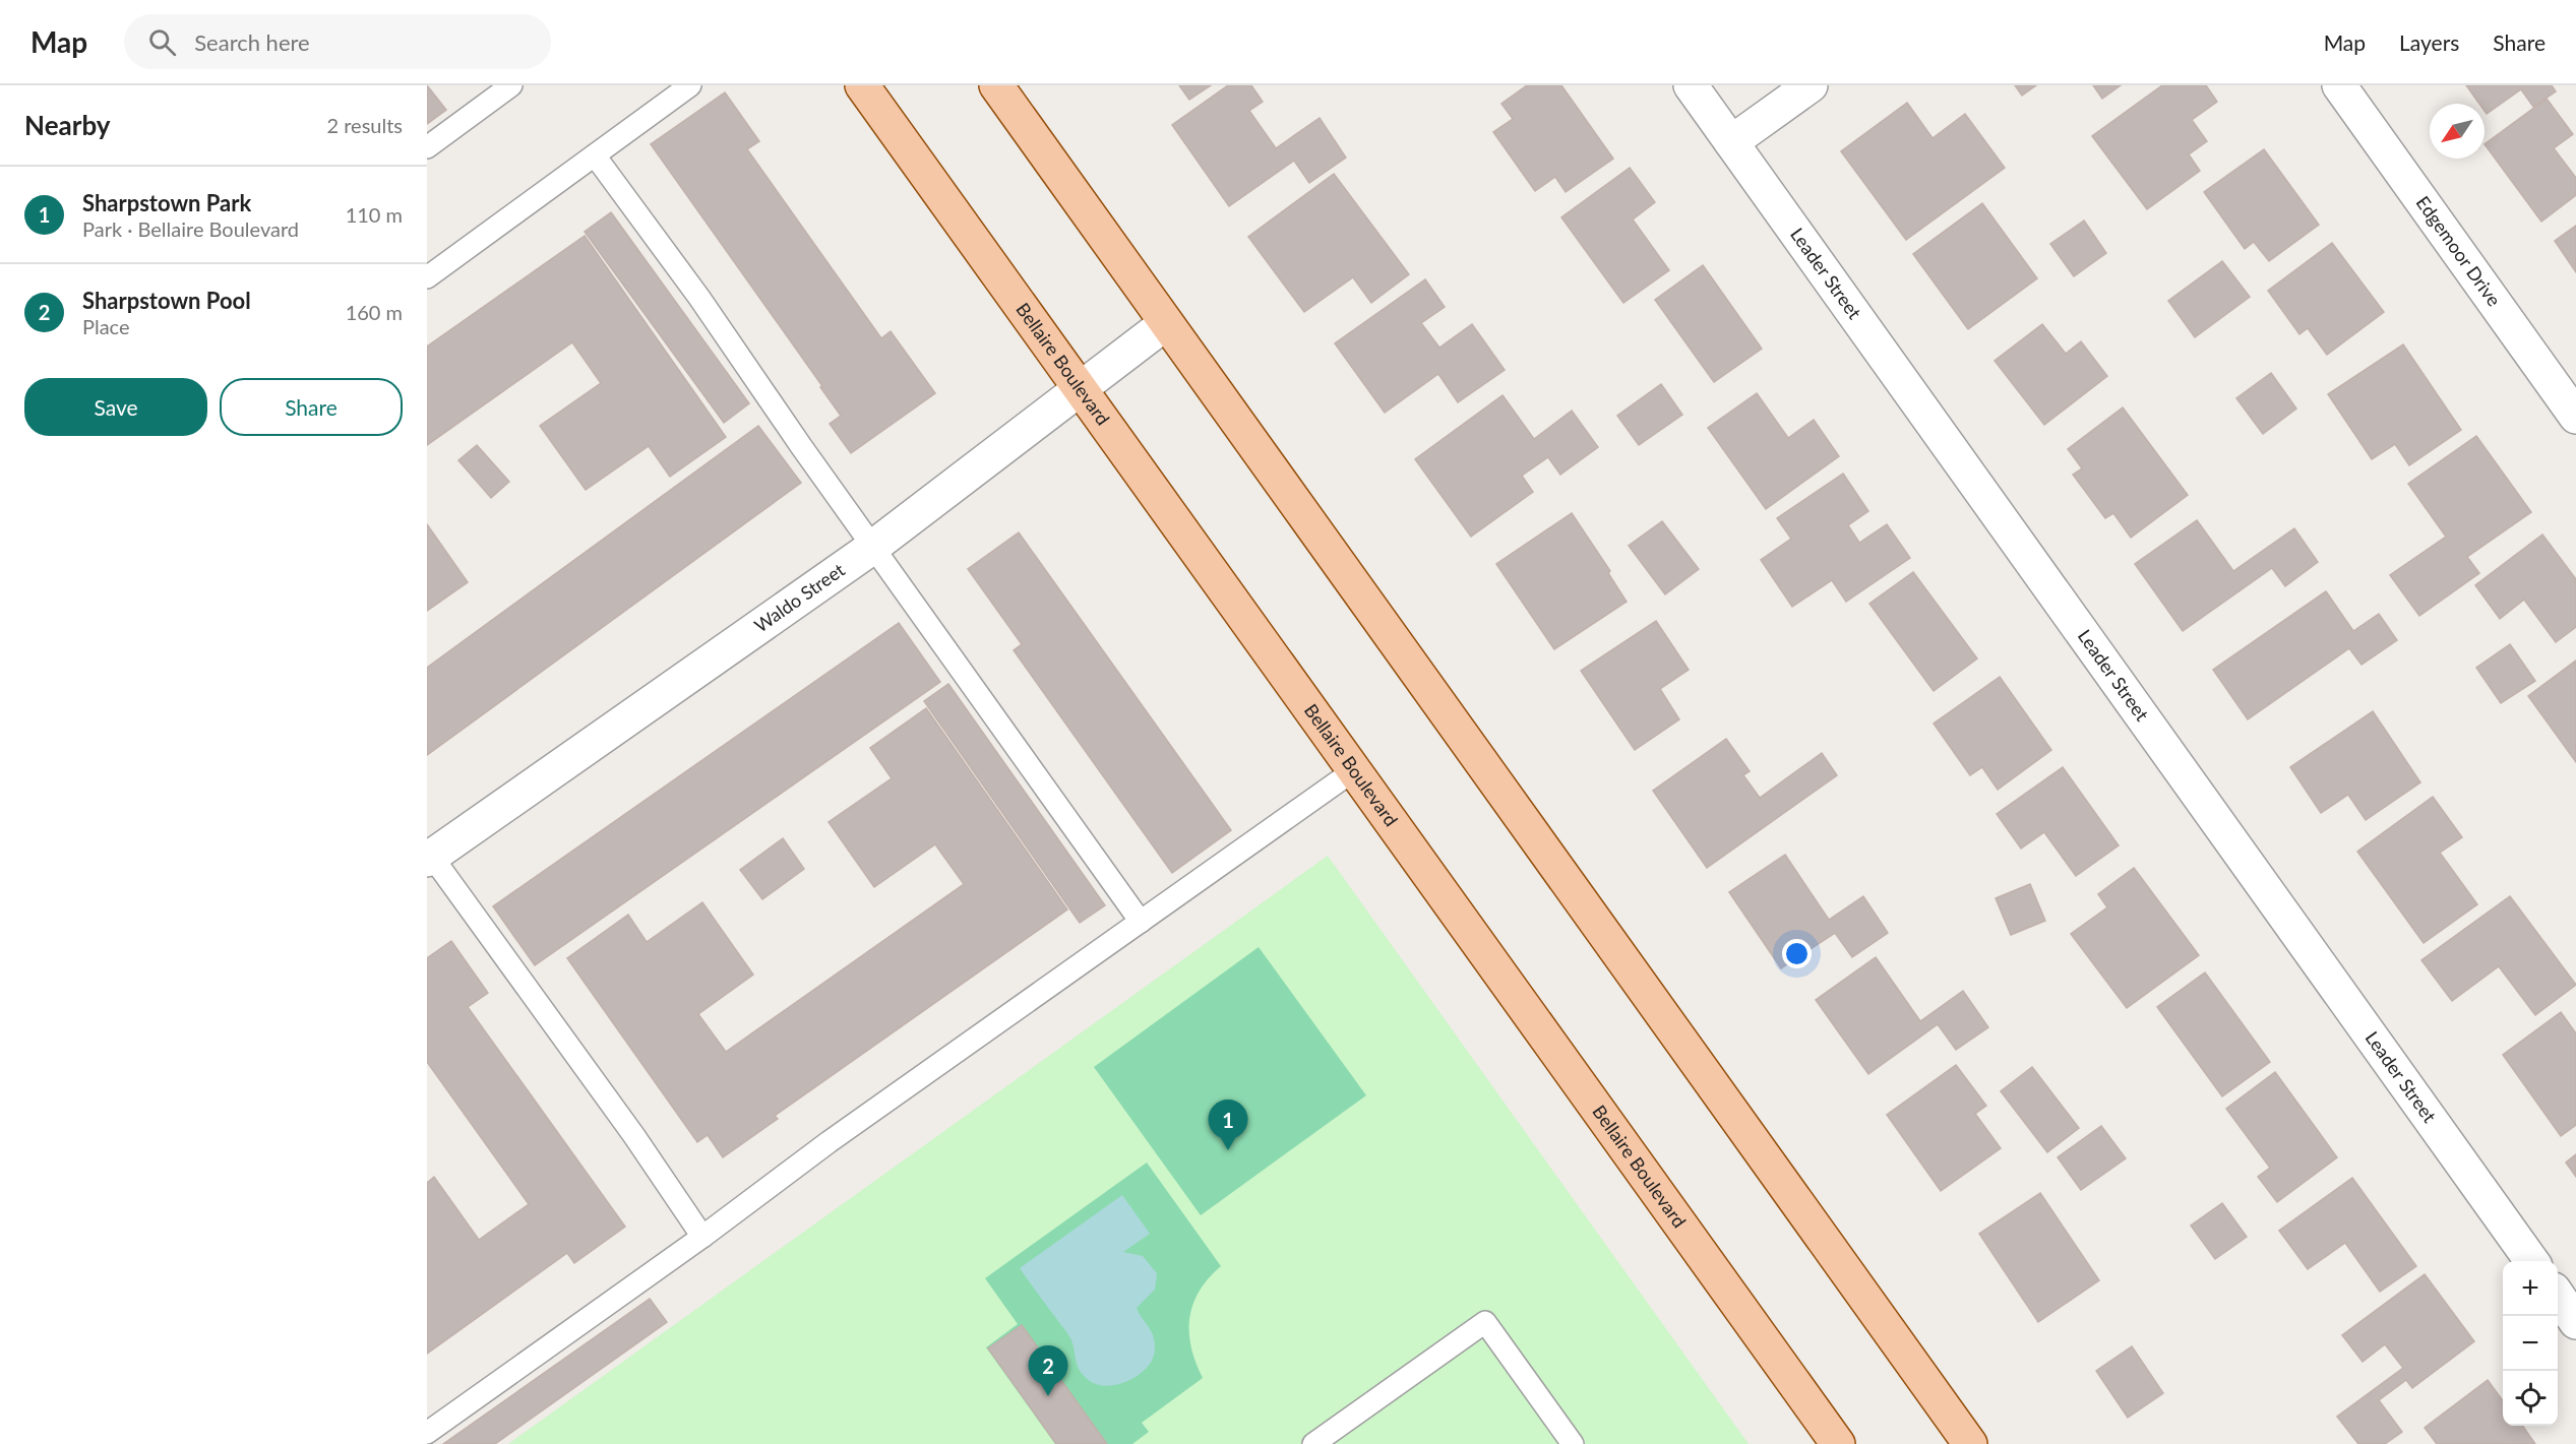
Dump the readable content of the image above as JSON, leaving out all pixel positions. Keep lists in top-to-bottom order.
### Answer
{
  "streets": {
    "main road": ["Bellaire Boulevard"],
    "street": ["Edgemoor Drive", "Leader Street", "Waldo Street"]
  },
  "crossings": [
    ["Bellaire Boulevard", "Waldo Street"]
  ],
  "north": "bottom left",
  "page": {
    "header": "Map",
    "search": "Search here",
    "nav": ["Map", "Layers", "Share"],
    "heading": ["Nearby", "2 results"],
    "list": [
      {
        "mark": "1",
        "name": "Sharpstown Park",
        "note": "Park · Bellaire Boulevard",
        "value": "110 m"
      },
      {
        "mark": "2",
        "name": "Sharpstown Pool",
        "note": "Place",
        "value": "160 m"
      }
    ],
    "buttons": ["Save", "Share"],
    "pins": ["1", "2"],
    "map_buttons": ["+", "−"]
  }
}
